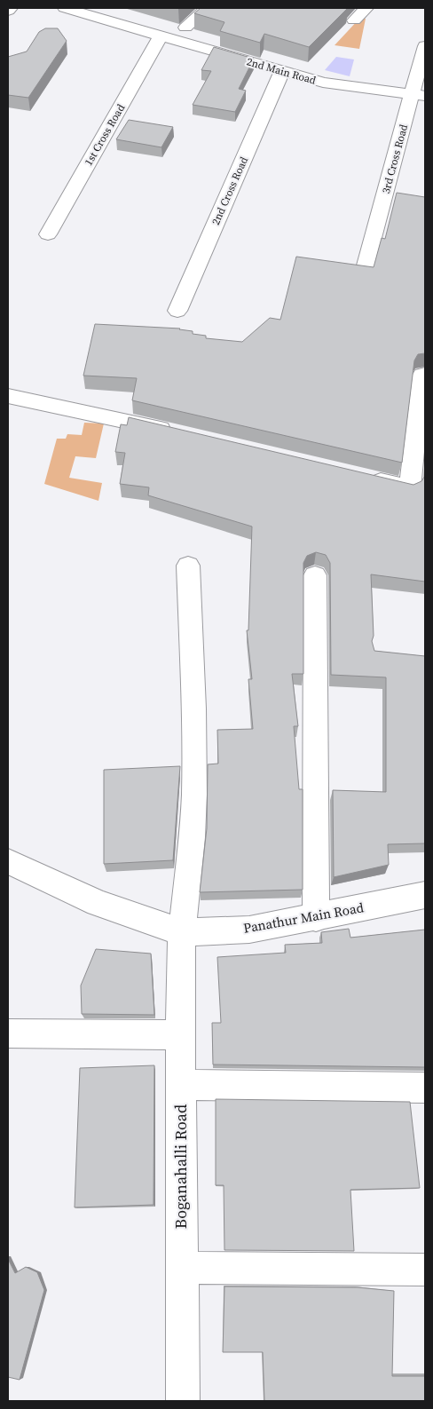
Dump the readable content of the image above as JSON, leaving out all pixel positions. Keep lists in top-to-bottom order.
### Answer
{
  "streets": {
    "street": [
      "2nd Main Road",
      "1st Cross Road",
      "3rd Cross Road",
      "2nd Cross Road",
      "Panathur Main Road",
      "Boganahalli Road"
    ]
  },
  "crossings": [
    ["2nd Main Road", "1st Cross Road"],
    ["2nd Main Road", "3rd Cross Road"],
    ["2nd Main Road", "2nd Cross Road"],
    ["Panathur Main Road", "Boganahalli Road"]
  ]
}
